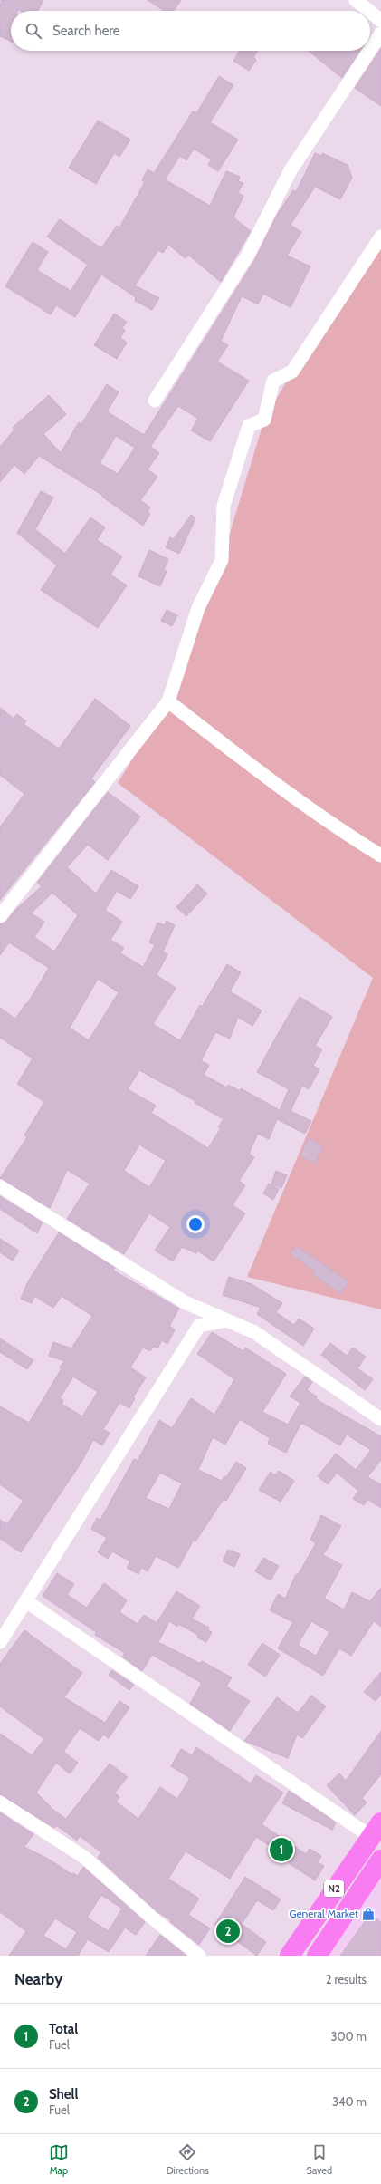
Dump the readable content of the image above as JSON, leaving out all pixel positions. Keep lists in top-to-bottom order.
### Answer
{
  "streets": {
    "highway": ["N2"]
  },
  "places": {
    "shop": ["General Market"]
  },
  "page": {
    "search": "Search here",
    "pins": ["1", "2"],
    "heading": ["Nearby", "2 results"],
    "list": [
      {
        "mark": "1",
        "name": "Total",
        "note": "Fuel",
        "value": "300 m"
      },
      {
        "mark": "2",
        "name": "Shell",
        "note": "Fuel",
        "value": "340 m"
      }
    ],
    "nav": ["Map", "Directions", "Saved"]
  }
}
